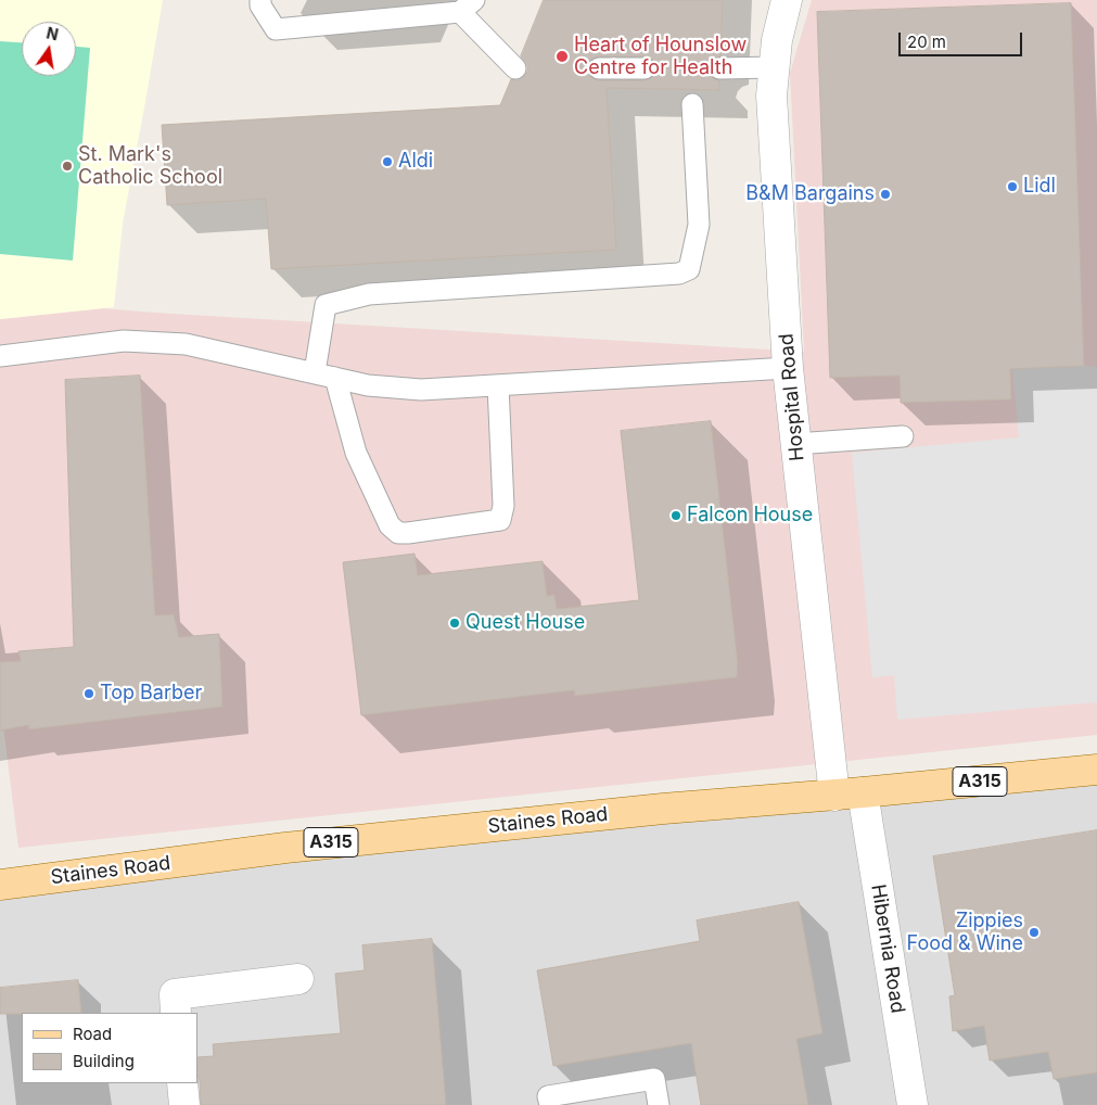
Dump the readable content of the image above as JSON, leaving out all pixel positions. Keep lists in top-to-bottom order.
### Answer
{
  "streets": {
    "main road": ["A315", "Staines Road"],
    "street": ["Hospital Road", "Hibernia Road"]
  },
  "crossings": [
    ["Hospital Road", "Staines Road"],
    ["Hospital Road", "Hibernia Road"],
    ["Staines Road", "Hibernia Road"]
  ],
  "places": [
    "Heart of Hounslow Centre for Health",
    "Aldi",
    "St. Mark's Catholic School",
    "Lidl",
    "B&M Bargains",
    "Falcon House",
    "Quest House",
    "Top Barber",
    "Zippies Food & Wine"
  ],
  "legend": ["Road", "Building"],
  "scale_bar": "20 m",
  "north": "top"
}
